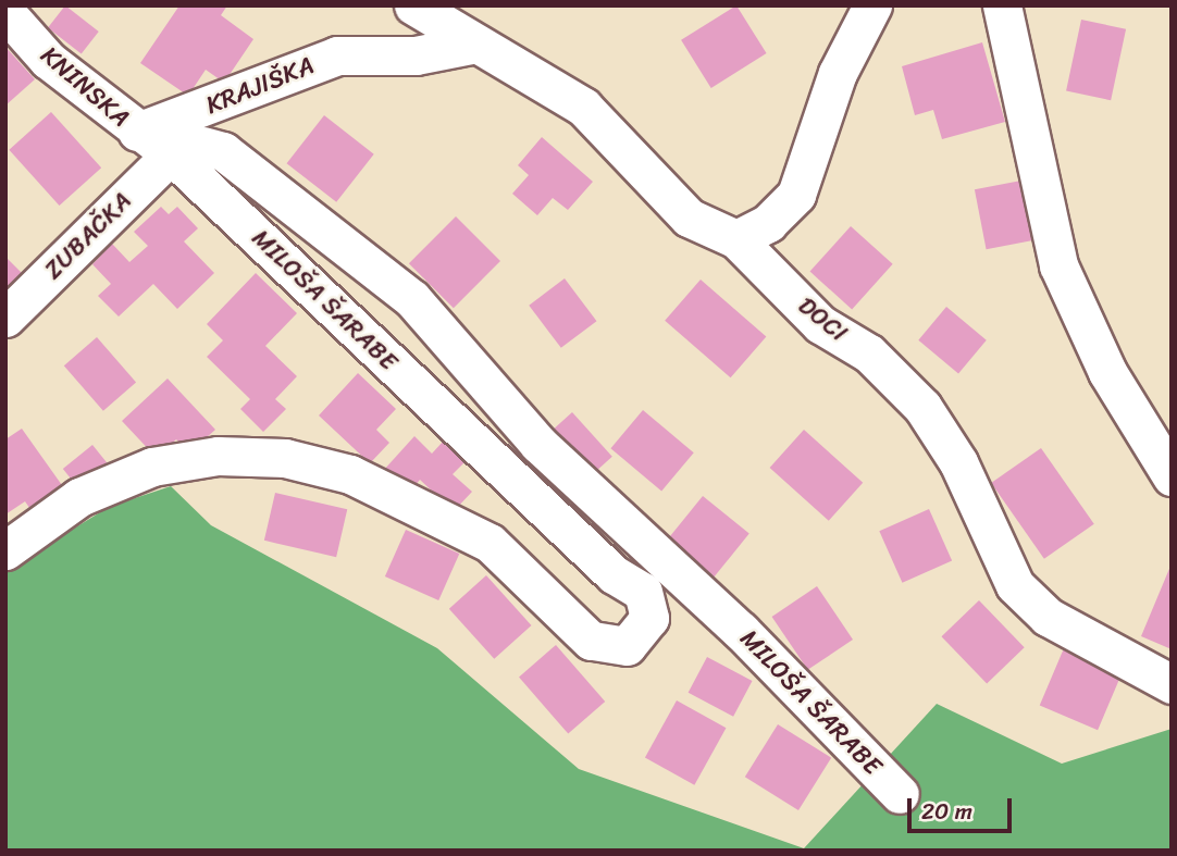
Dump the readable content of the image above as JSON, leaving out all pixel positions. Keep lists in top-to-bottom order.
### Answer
{
  "streets": {
    "street": [
      "KRAJIŠKA",
      "KNINSKA",
      "ZUBAČKA",
      "MILOŠA ŠARABE",
      "DOCI"
    ]
  },
  "crossings": [
    ["KRAJIŠKA", "KNINSKA"],
    ["KRAJIŠKA", "DOCI"],
    ["KNINSKA", "ZUBAČKA"],
    ["KNINSKA", "MILOŠA ŠARABE"],
    ["ZUBAČKA", "MILOŠA ŠARABE"]
  ],
  "scale_bar": "20 m"
}
